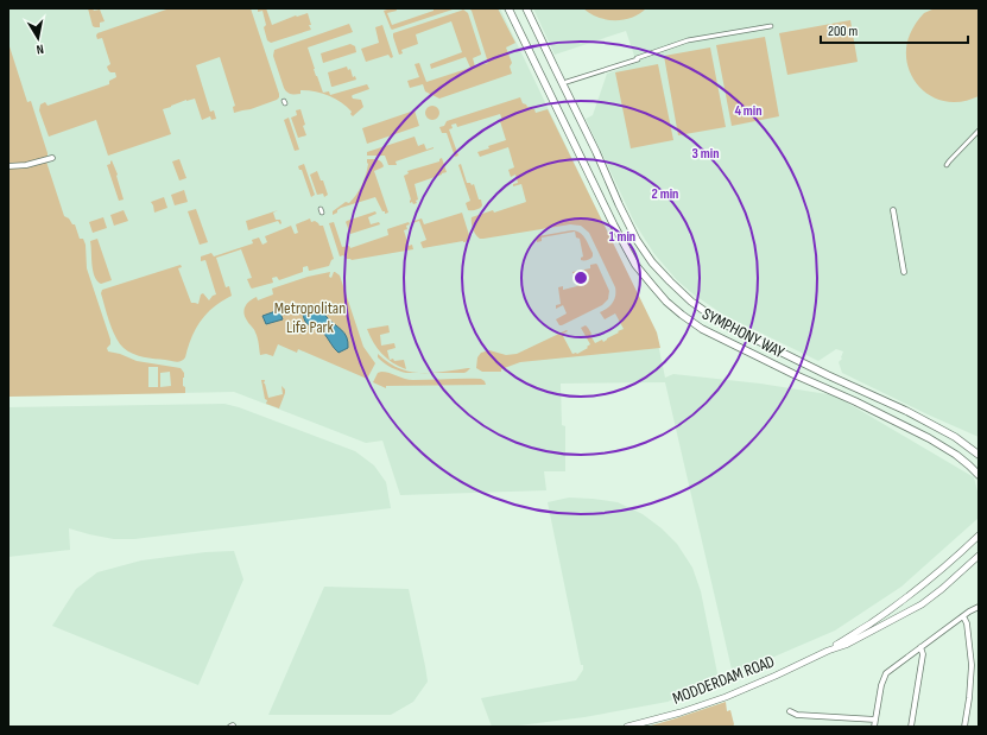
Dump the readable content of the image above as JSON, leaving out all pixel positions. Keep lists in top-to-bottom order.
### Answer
{
  "streets": {
    "main road": ["SYMPHONY WAY"],
    "street": ["MODDERDAM ROAD"]
  },
  "parks": ["Metropolitan Life Park"],
  "scale_bar": "200 m",
  "north": "bottom",
  "rings": [
    "4 min",
    "3 min",
    "2 min",
    "1 min"
  ]
}
